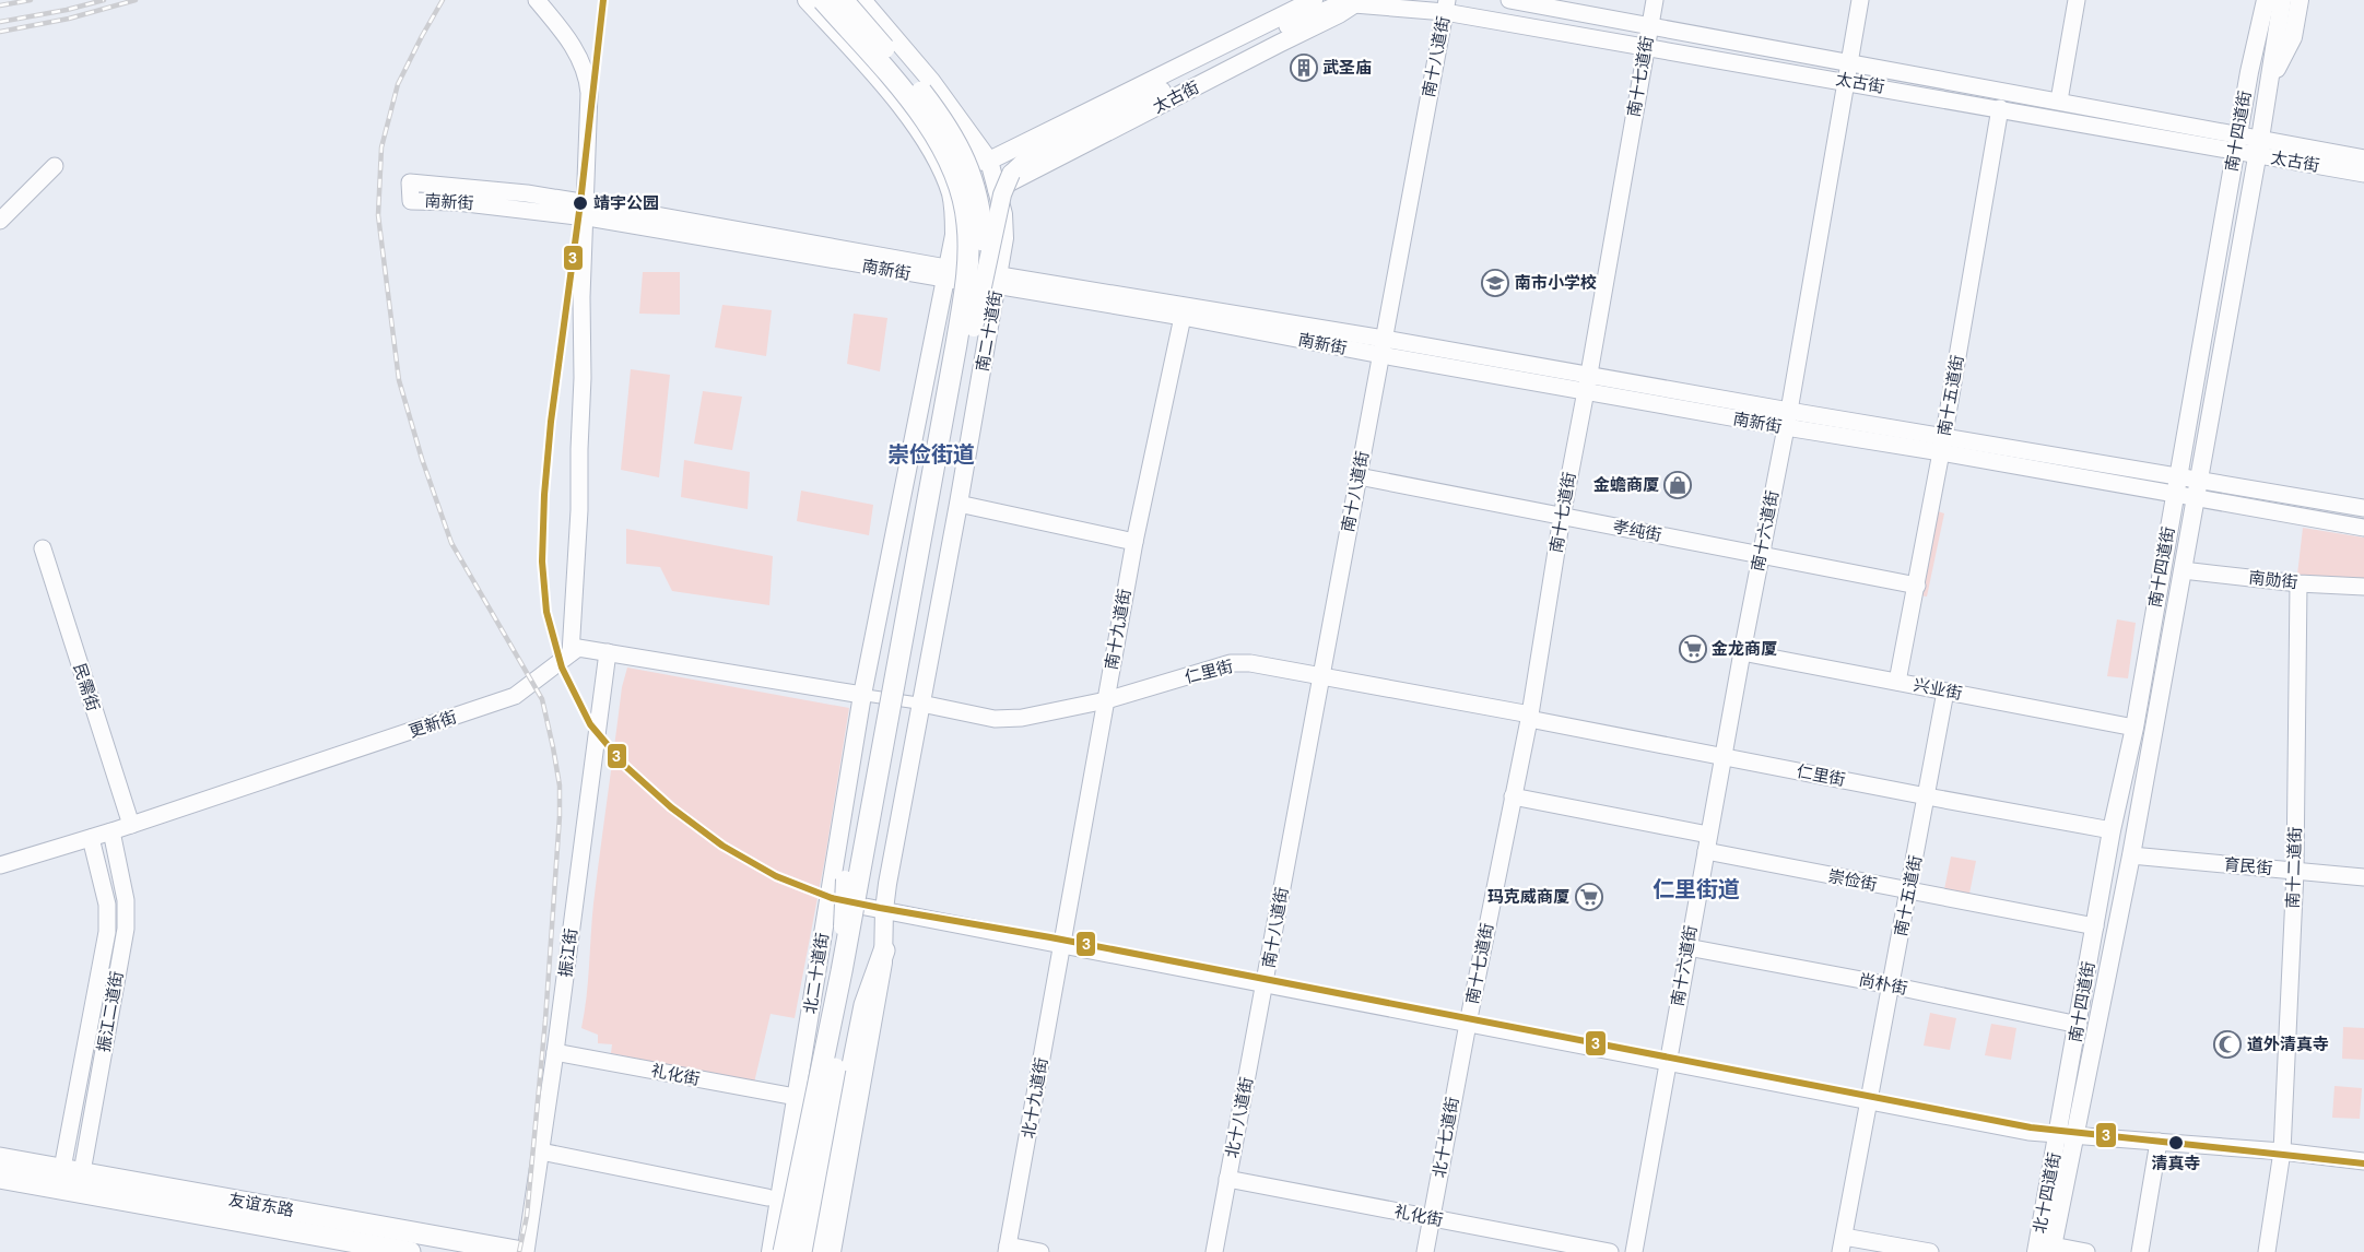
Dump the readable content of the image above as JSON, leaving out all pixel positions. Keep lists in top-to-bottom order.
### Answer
{
  "streets": {
    "highway": ["友谊东路"],
    "main road": [
      "太古街",
      "南十四道街",
      "南二十道街",
      "北二十道街",
      "北十四道街"
    ],
    "street": [
      "南十八道街",
      "南十七道街",
      "南新街",
      "南十五道街",
      "孝纯街",
      "南十六道街",
      "南勋街",
      "南十九道街",
      "仁里街",
      "民需街",
      "兴业街",
      "更新街",
      "育民街",
      "南十二道街",
      "崇俭街",
      "振江街",
      "尚朴街",
      "振江二道街",
      "礼化街",
      "北十九道街",
      "北十八道街",
      "北十七道街"
    ]
  },
  "crossings": [
    ["南十八道街", "太古街"],
    ["南十八道街", "南新街"],
    ["南十八道街", "孝纯街"],
    ["南十八道街", "仁里街"],
    ["南十八道街", "北十八道街"],
    ["南十七道街", "太古街"],
    ["南十七道街", "南新街"],
    ["南十七道街", "孝纯街"],
    ["南十七道街", "仁里街"],
    ["南十七道街", "崇俭街"],
    ["南十七道街", "北十七道街"],
    ["太古街", "南十四道街"],
    ["太古街", "南二十道街"],
    ["太古街", "南十五道街"],
    ["太古街", "南十六道街"],
    ["南十四道街", "南新街"],
    ["南十四道街", "仁里街"],
    ["南十四道街", "兴业街"],
    ["南十四道街", "崇俭街"],
    ["南十四道街", "尚朴街"],
    ["南十四道街", "北十四道街"],
    ["南新街", "南二十道街"],
    ["南新街", "南十五道街"],
    ["南新街", "南十六道街"],
    ["南新街", "南十九道街"],
    ["南二十道街", "仁里街"],
    ["南十五道街", "孝纯街"],
    ["南十五道街", "仁里街"],
    ["南十五道街", "兴业街"],
    ["南十五道街", "崇俭街"],
    ["南十五道街", "尚朴街"],
    ["孝纯街", "南十六道街"],
    ["南十六道街", "仁里街"],
    ["南十六道街", "兴业街"],
    ["南十六道街", "崇俭街"],
    ["南十六道街", "尚朴街"],
    ["南勋街", "南十二道街"],
    ["南十九道街", "仁里街"],
    ["南十九道街", "北十九道街"],
    ["民需街", "更新街"],
    ["更新街", "振江二道街"],
    ["育民街", "南十二道街"],
    ["振江街", "礼化街"],
    ["振江街", "友谊东路"],
    ["北二十道街", "礼化街"],
    ["振江二道街", "友谊东路"],
    ["礼化街", "北十八道街"],
    ["礼化街", "北十七道街"]
  ],
  "districts": ["崇俭街道", "仁里街道"],
  "places": {
    "building": ["武圣庙"],
    "other": ["靖宇公园", "清真寺"],
    "school or university": ["南市小学校"],
    "shop": ["金蟾商厦"],
    "supermarket": ["金龙商厦", "玛克威商厦"],
    "mosque": ["道外清真寺"]
  },
  "lines": ["transit line 3"]
}
